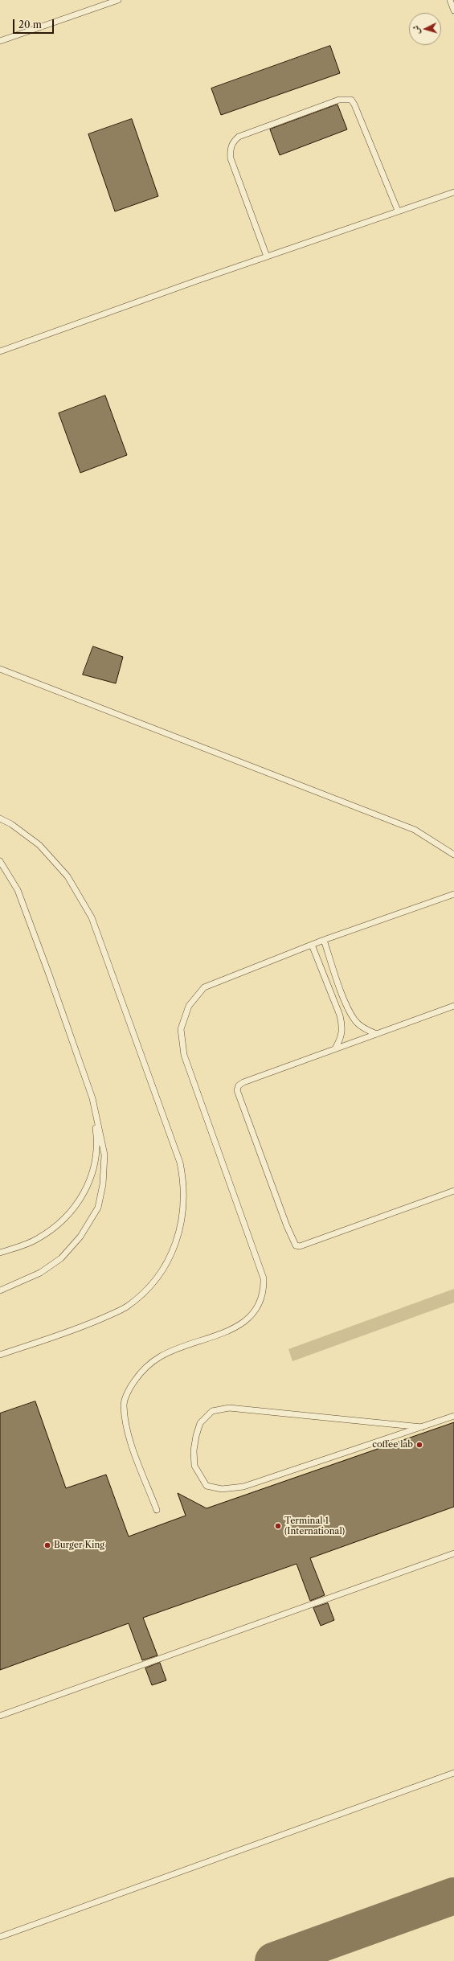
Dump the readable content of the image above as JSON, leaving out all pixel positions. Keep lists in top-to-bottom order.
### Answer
{
  "places": ["coffee lab", "Terminal 1 (International)", "Burger King"],
  "scale_bar": "20 m",
  "north": "left"
}
